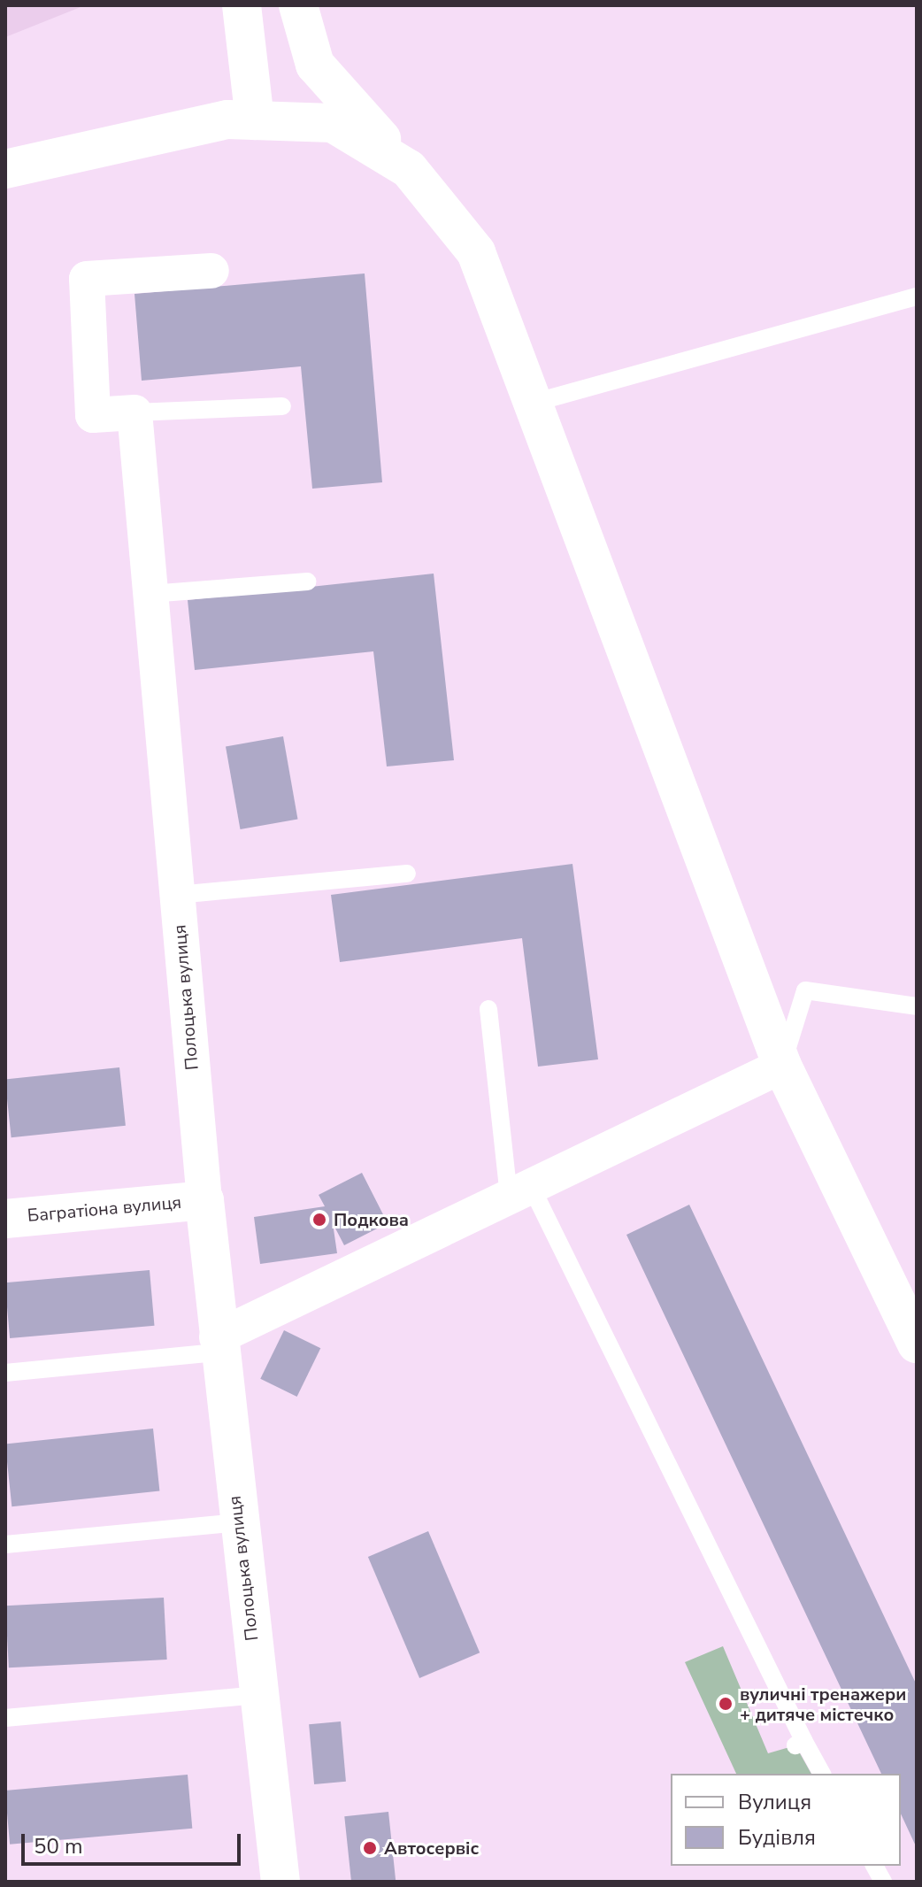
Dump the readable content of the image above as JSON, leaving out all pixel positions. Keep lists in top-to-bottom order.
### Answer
{
  "streets": {
    "street": ["Полоцька вулиця", "Багратіона вулиця"]
  },
  "crossings": [
    ["Полоцька вулиця", "Багратіона вулиця"]
  ],
  "places": ["Подкова", "вуличні тренажери + дитяче містечко", "Автосервіс"],
  "legend": ["Вулиця", "Будівля"],
  "scale_bar": "50 m"
}
